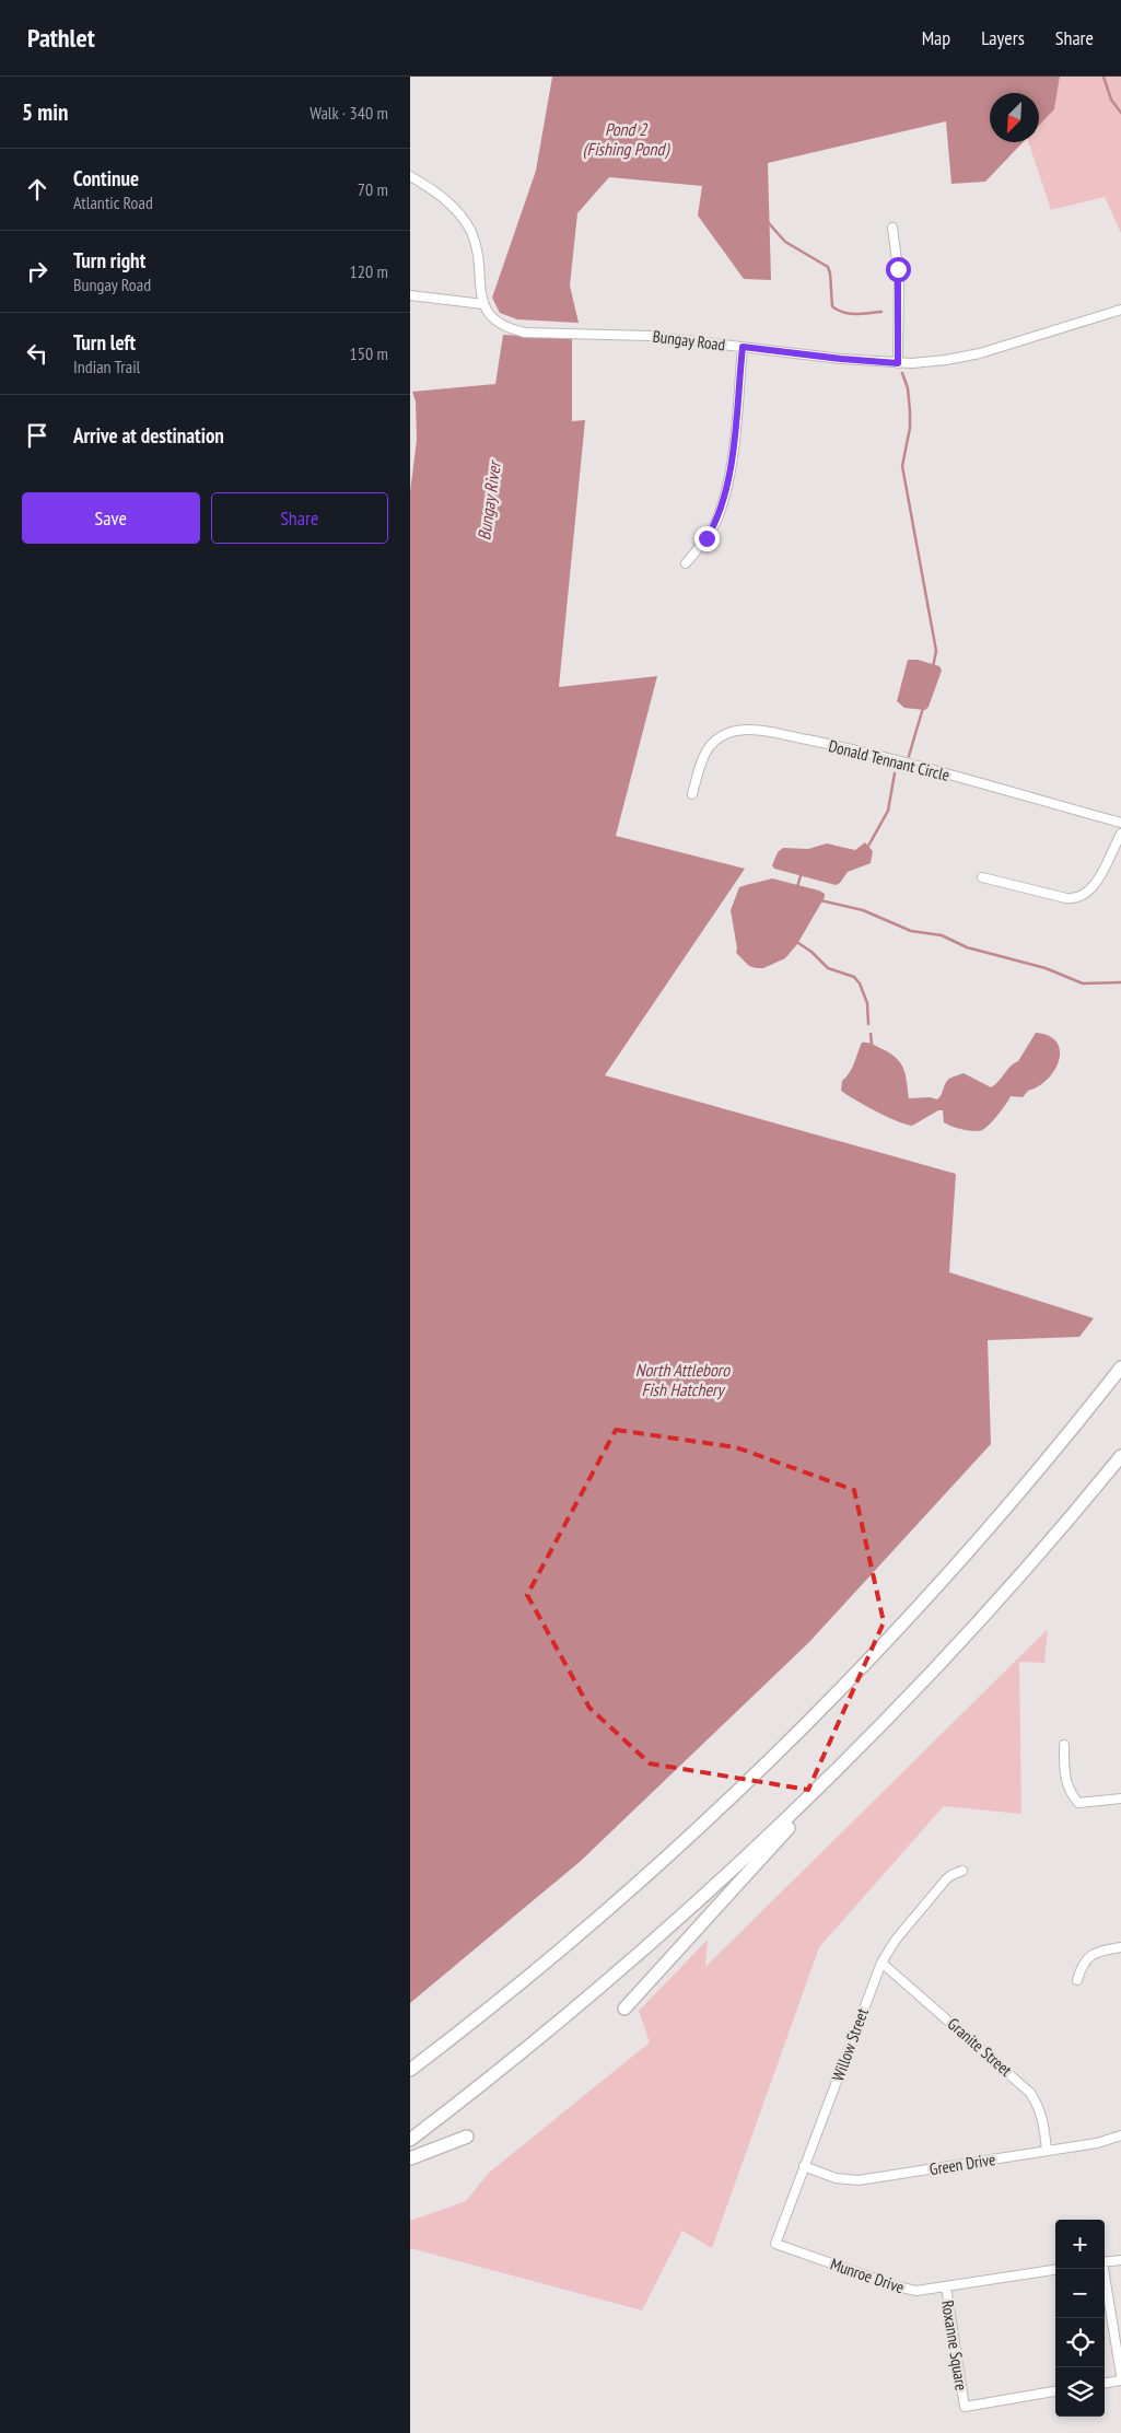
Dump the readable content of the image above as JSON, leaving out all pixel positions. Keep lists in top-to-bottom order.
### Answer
{
  "streets": {
    "street": [
      "Bungay Road",
      "Donald Tennant Circle",
      "Willow Street",
      "Granite Street",
      "Green Drive",
      "Munroe Drive",
      "Roxanne Square"
    ]
  },
  "crossings": [
    ["Willow Street", "Granite Street"],
    ["Willow Street", "Green Drive"],
    ["Willow Street", "Munroe Drive"],
    ["Granite Street", "Green Drive"],
    ["Munroe Drive", "Roxanne Square"]
  ],
  "water": ["Pond 2 (Fishing Pond)", "Bungay River", "North Attleboro Fish Hatchery"],
  "north": "bottom left",
  "page": {
    "header": "Pathlet",
    "nav": ["Map", "Layers", "Share"],
    "heading": ["5 min", "Walk · 340 m"],
    "list": [
      ["Continue", "Atlantic Road", "70 m"],
      ["Turn right", "Bungay Road", "120 m"],
      ["Turn left", "Indian Trail", "150 m"],
      "Arrive at destination"
    ],
    "buttons": ["Save", "Share"],
    "map_buttons": ["+", "−"]
  }
}
